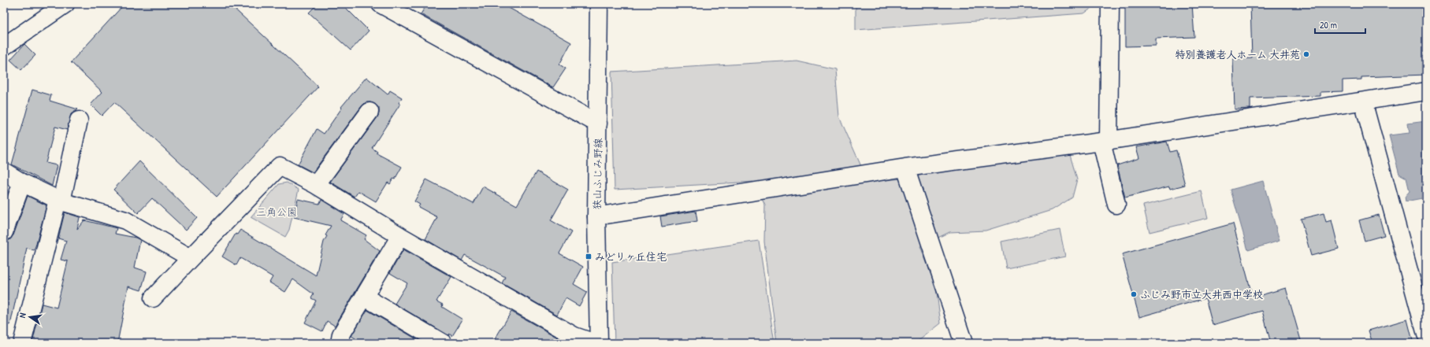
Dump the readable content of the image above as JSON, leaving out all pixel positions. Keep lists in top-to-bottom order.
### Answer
{
  "streets": {
    "street": ["狭山ふじみ野線"]
  },
  "parks": ["三角公園"],
  "places": {
    "other": ["特別養護老人ホーム 大井苑", "ふじみ野市立大井西中学校"],
    "transit": ["みどりヶ丘住宅"]
  },
  "scale_bar": "20 m",
  "north": "left"
}
